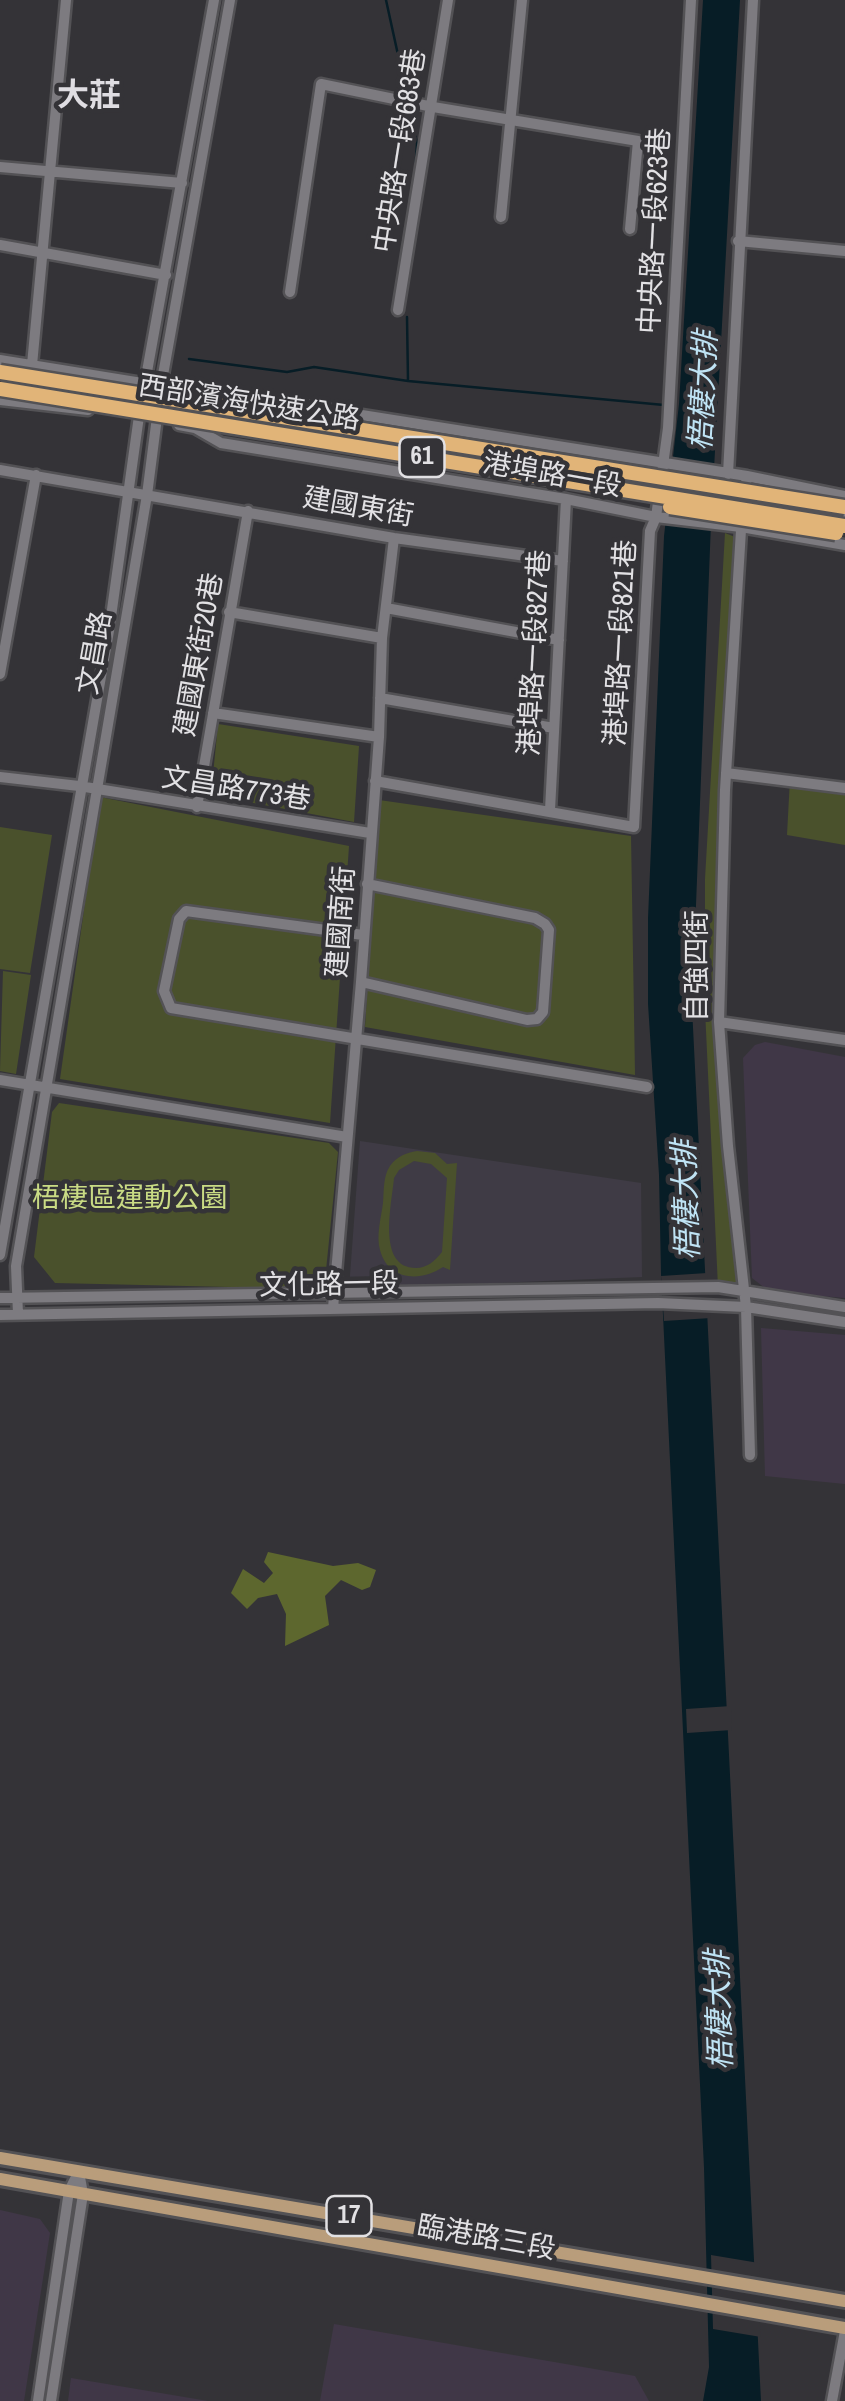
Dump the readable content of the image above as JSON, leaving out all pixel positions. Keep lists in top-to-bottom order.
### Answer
{
  "streets": {
    "highway": ["西部濱海快速公路", "61"],
    "main road": ["17", "臨港路三段"],
    "street": [
      "中央路一段683巷",
      "中央路一段623巷",
      "港埠路一段",
      "建國東街",
      "港埠路一段821巷",
      "文昌路",
      "港埠路一段827巷",
      "建國東街20巷",
      "文昌路773巷",
      "建國南街",
      "自強四街",
      "文化路一段"
    ]
  },
  "crossings": [
    ["中央路一段623巷", "港埠路一段"],
    ["中央路一段623巷", "港埠路一段821巷"],
    ["西部濱海快速公路", "港埠路一段"],
    ["港埠路一段", "港埠路一段821巷"],
    ["港埠路一段", "文昌路"],
    ["港埠路一段", "港埠路一段827巷"],
    ["港埠路一段", "自強四街"],
    ["建國東街", "文昌路"],
    ["建國東街", "港埠路一段827巷"],
    ["建國東街", "建國東街20巷"],
    ["建國東街", "建國南街"],
    ["港埠路一段821巷", "港埠路一段827巷"],
    ["文昌路", "文昌路773巷"],
    ["文昌路", "文化路一段"],
    ["建國東街20巷", "文昌路773巷"],
    ["文昌路773巷", "建國南街"],
    ["建國南街", "文化路一段"],
    ["自強四街", "文化路一段"]
  ],
  "districts": ["大莊"],
  "water": ["梧棲大排"],
  "parks": ["梧棲區運動公園"]
}
